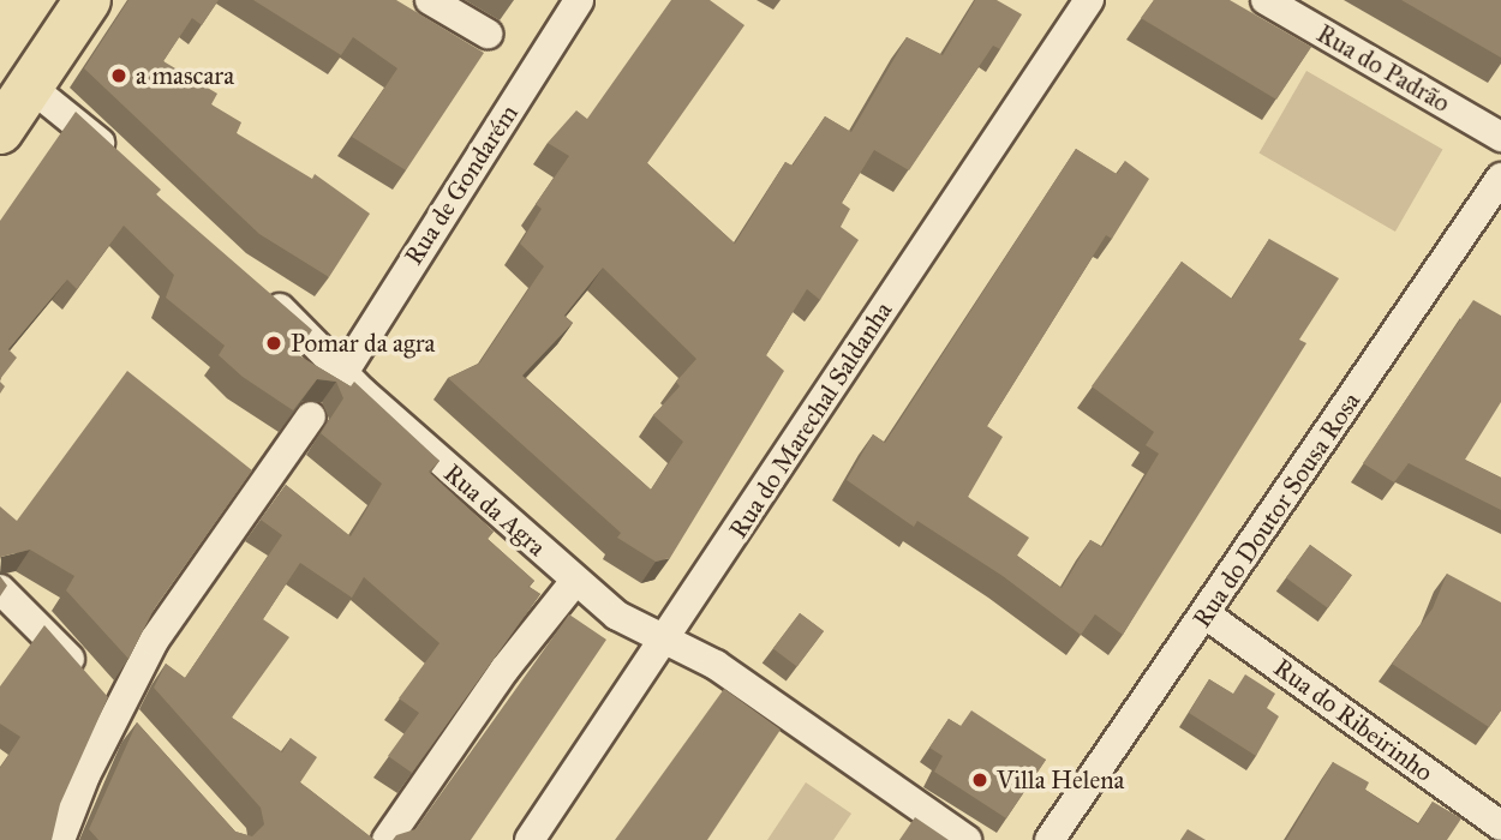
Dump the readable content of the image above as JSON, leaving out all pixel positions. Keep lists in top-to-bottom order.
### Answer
{
  "streets": {
    "street": [
      "Rua do Padrão",
      "Rua de Gondarém",
      "Rua do Marechal Saldanha",
      "Rua da Agra",
      "Rua do Doutor Sousa Rosa",
      "Rua do Ribeirinho"
    ]
  },
  "crossings": [
    ["Rua de Gondarém", "Rua da Agra"],
    ["Rua do Marechal Saldanha", "Rua da Agra"],
    ["Rua do Doutor Sousa Rosa", "Rua do Ribeirinho"]
  ],
  "places": ["a mascara", "Pomar da agra", "Villa Helena"]
}
